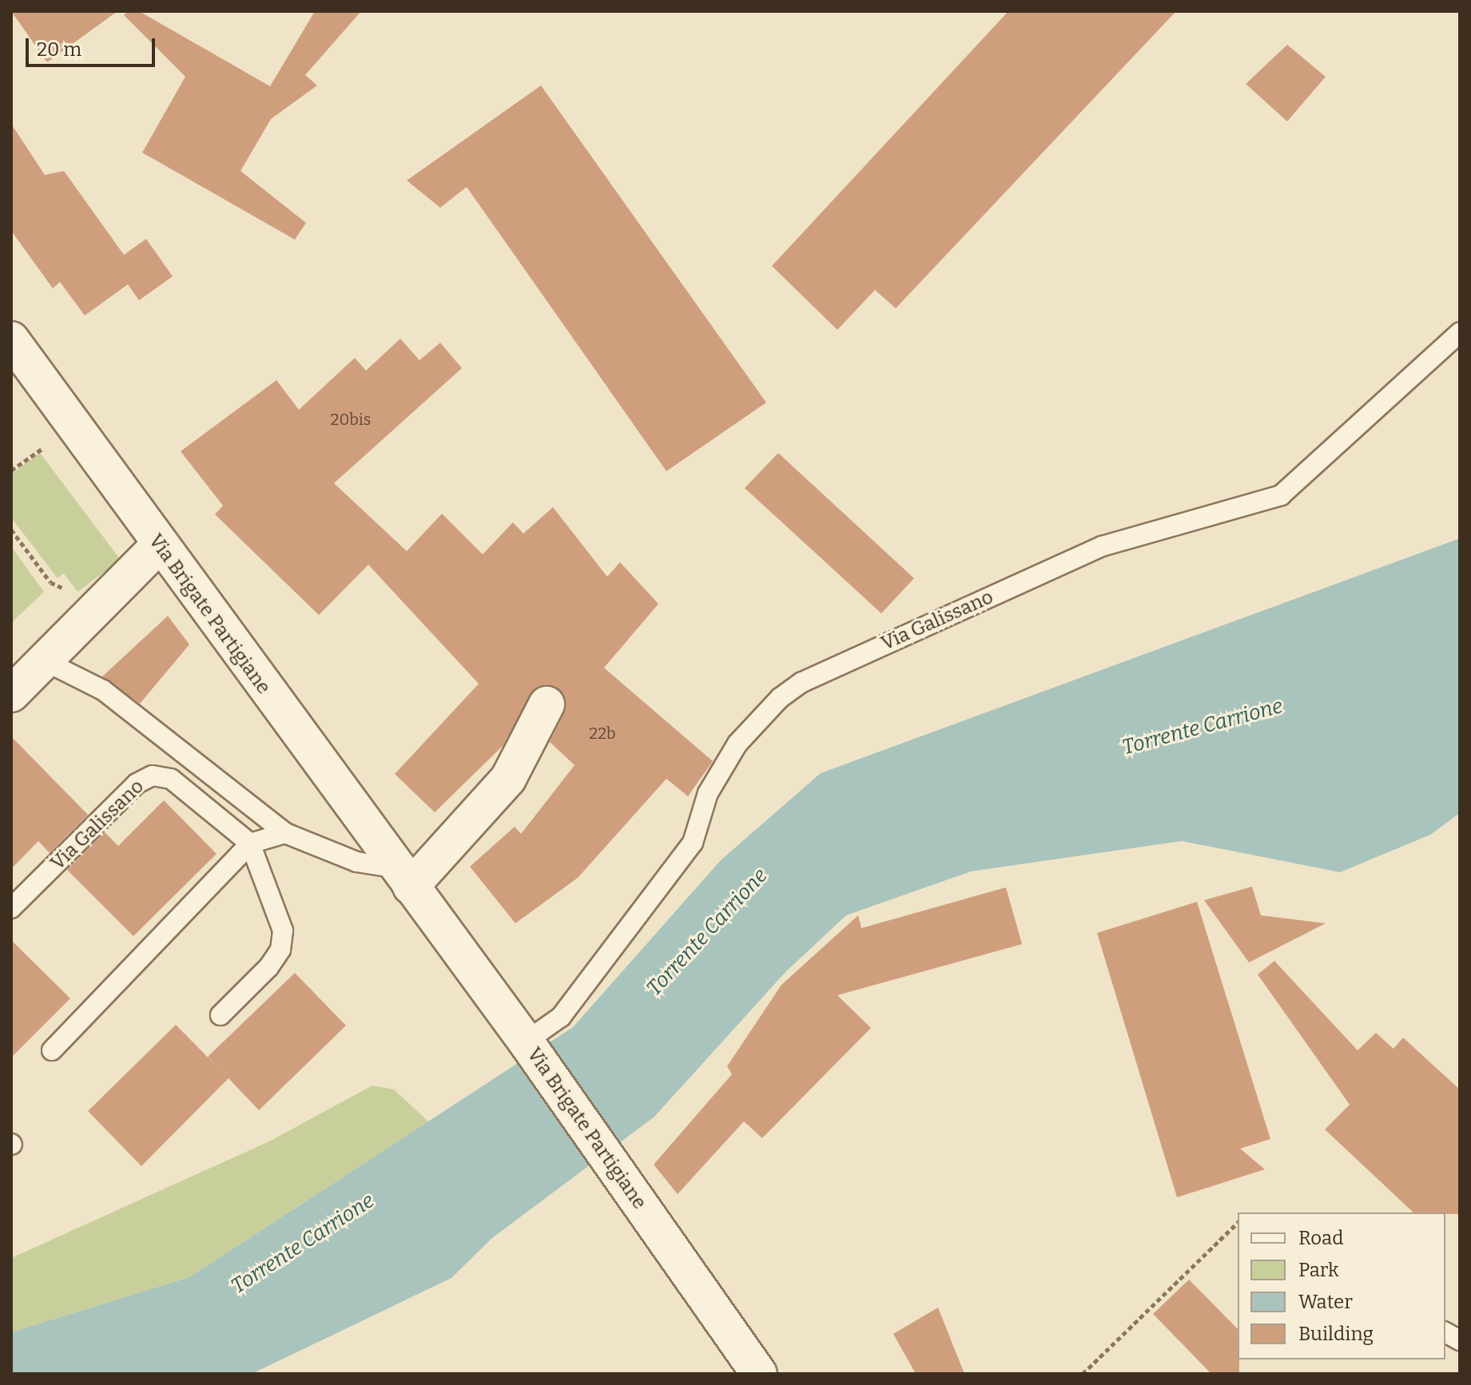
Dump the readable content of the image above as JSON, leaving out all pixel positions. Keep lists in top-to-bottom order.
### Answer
{
  "streets": {
    "street": ["Via Brigate Partigiane"],
    "lane": ["Via Galissano"]
  },
  "crossings": [
    ["Via Brigate Partigiane", "Via Galissano"]
  ],
  "water": ["Torrente Carrione"],
  "house_numbers": ["20bis", "22b"],
  "legend": [
    "Road",
    "Park",
    "Water",
    "Building"
  ],
  "scale_bar": "20 m"
}
